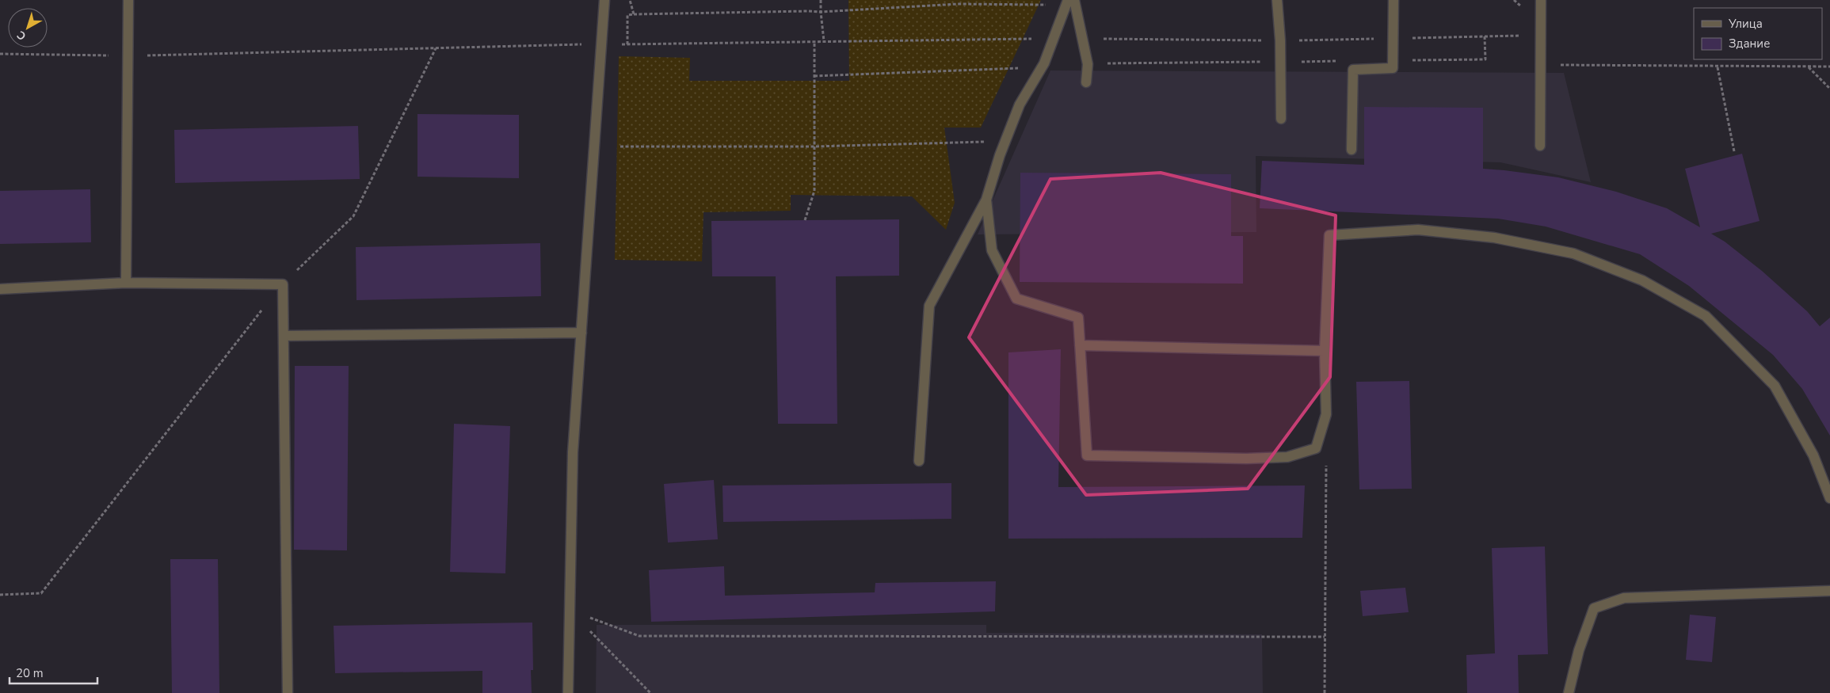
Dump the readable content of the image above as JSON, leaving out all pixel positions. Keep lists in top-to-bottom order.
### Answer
{
  "legend": ["Улица", "Здание"],
  "scale_bar": "20 m",
  "north": "bottom left"
}
